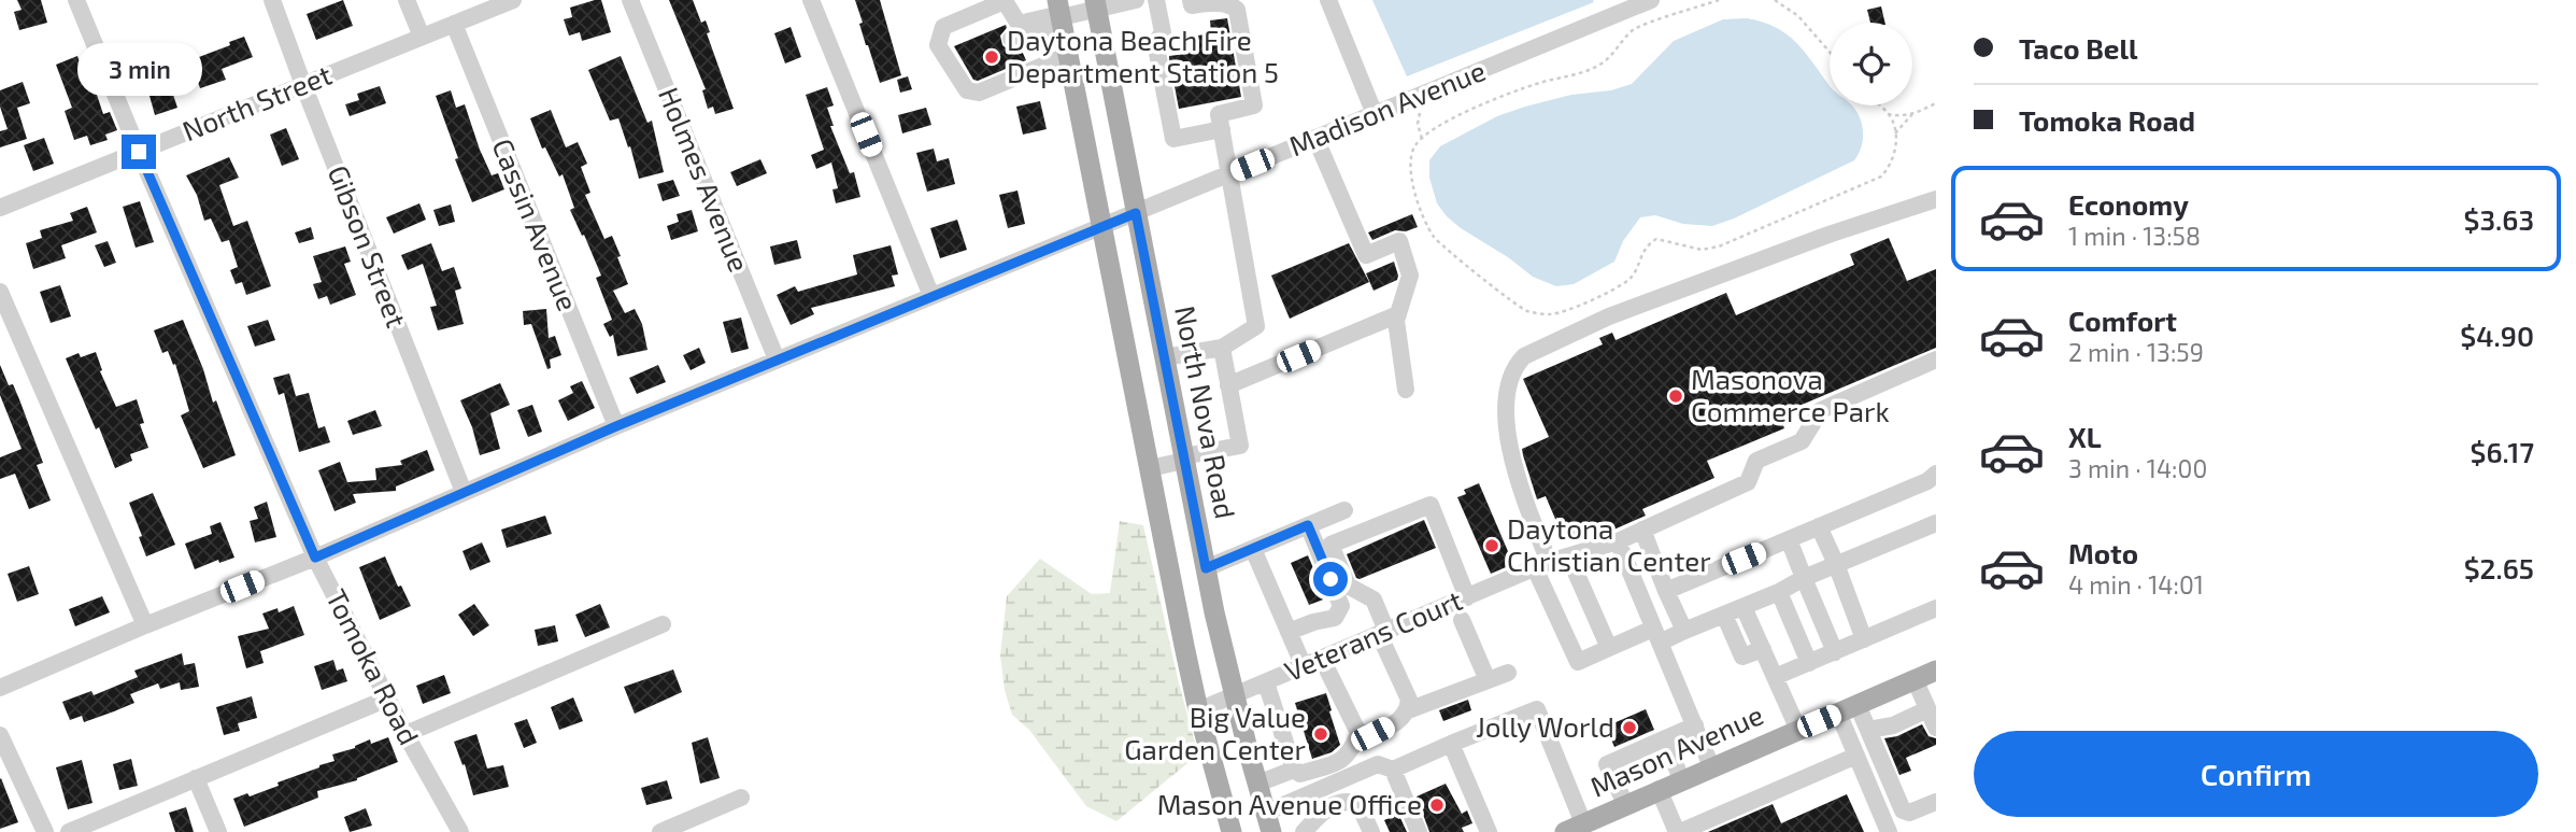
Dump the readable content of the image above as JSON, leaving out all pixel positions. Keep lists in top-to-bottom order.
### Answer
{
  "streets": {
    "main road": ["North Nova Road", "Mason Avenue"],
    "street": [
      "North Street",
      "Madison Avenue",
      "Holmes Avenue",
      "Cassin Avenue",
      "Gibson Street",
      "Veterans Court",
      "Tomoka Road"
    ]
  },
  "crossings": [
    ["North Street", "Cassin Avenue"],
    ["North Street", "Gibson Street"],
    ["North Street", "Tomoka Road"],
    ["Madison Avenue", "Holmes Avenue"],
    ["Madison Avenue", "Cassin Avenue"],
    ["Madison Avenue", "Gibson Street"],
    ["Madison Avenue", "North Nova Road"],
    ["Madison Avenue", "Tomoka Road"],
    ["North Nova Road", "Veterans Court"]
  ],
  "places": [
    "Daytona Beach Fire Department Station 5",
    "Masonova Commerce Park",
    "Daytona Christian Center",
    "Jolly World",
    "Big Value Garden Center",
    "Mason Avenue Office"
  ],
  "page": {
    "banner": ["Taco Bell", "Tomoka Road"],
    "bubble": "3 min",
    "list": [
      {
        "name": "Economy",
        "note": "1 min · 13:58",
        "value": "$3.63"
      },
      {
        "name": "Comfort",
        "note": "2 min · 13:59",
        "value": "$4.90"
      },
      {
        "name": "XL",
        "note": "3 min · 14:00",
        "value": "$6.17"
      },
      {
        "name": "Moto",
        "note": "4 min · 14:01",
        "value": "$2.65"
      }
    ],
    "buttons": "Confirm"
  }
}
